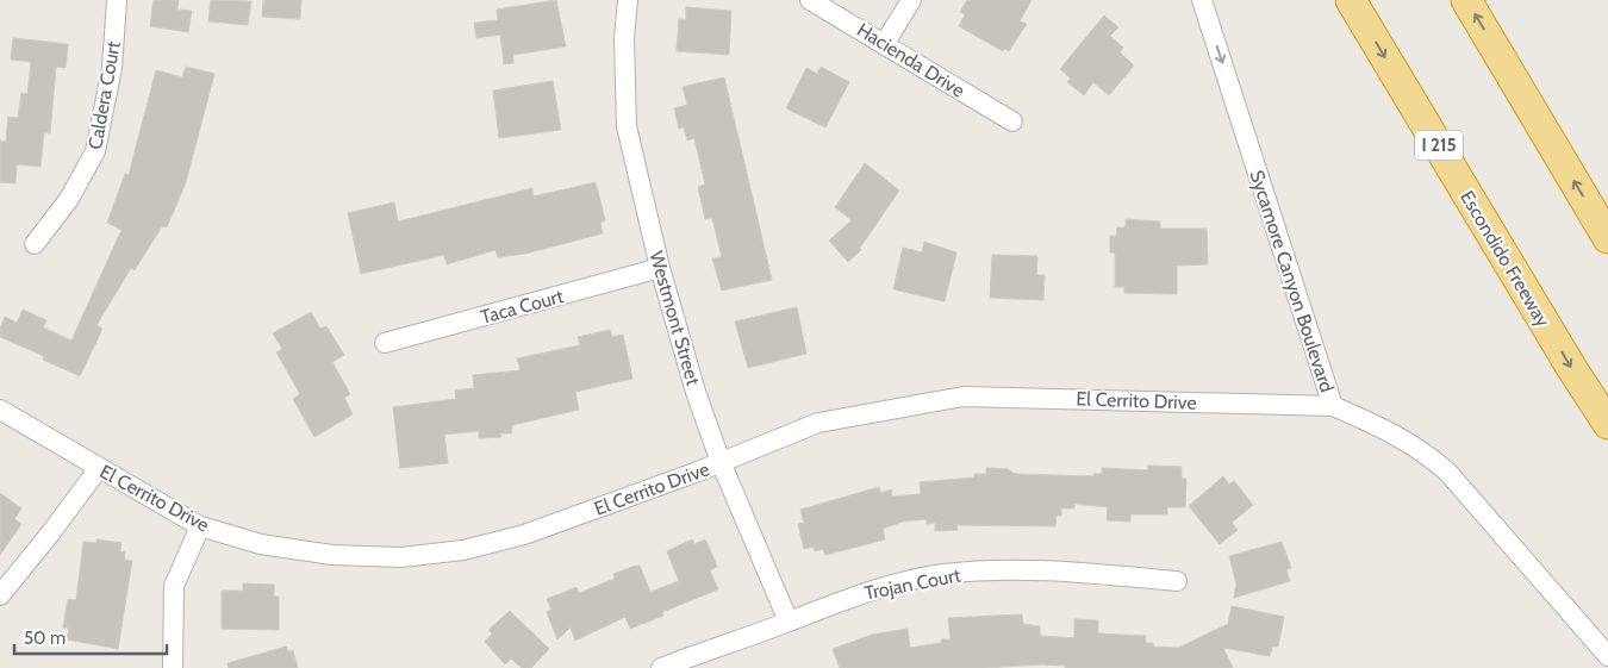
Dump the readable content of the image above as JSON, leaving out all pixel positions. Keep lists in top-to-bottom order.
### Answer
{
  "streets": {
    "highway": ["I 215", "Escondido Freeway"],
    "street": [
      "Hacienda Drive",
      "Caldera Court",
      "Sycamore Canyon Boulevard",
      "Taca Court",
      "Westmont Street",
      "El Cerrito Drive",
      "Trojan Court"
    ]
  },
  "crossings": [
    ["Sycamore Canyon Boulevard", "El Cerrito Drive"],
    ["Taca Court", "Westmont Street"],
    ["Westmont Street", "El Cerrito Drive"],
    ["Westmont Street", "Trojan Court"]
  ],
  "one_way": ["Sycamore Canyon Boulevard"],
  "scale_bar": "50 m"
}
